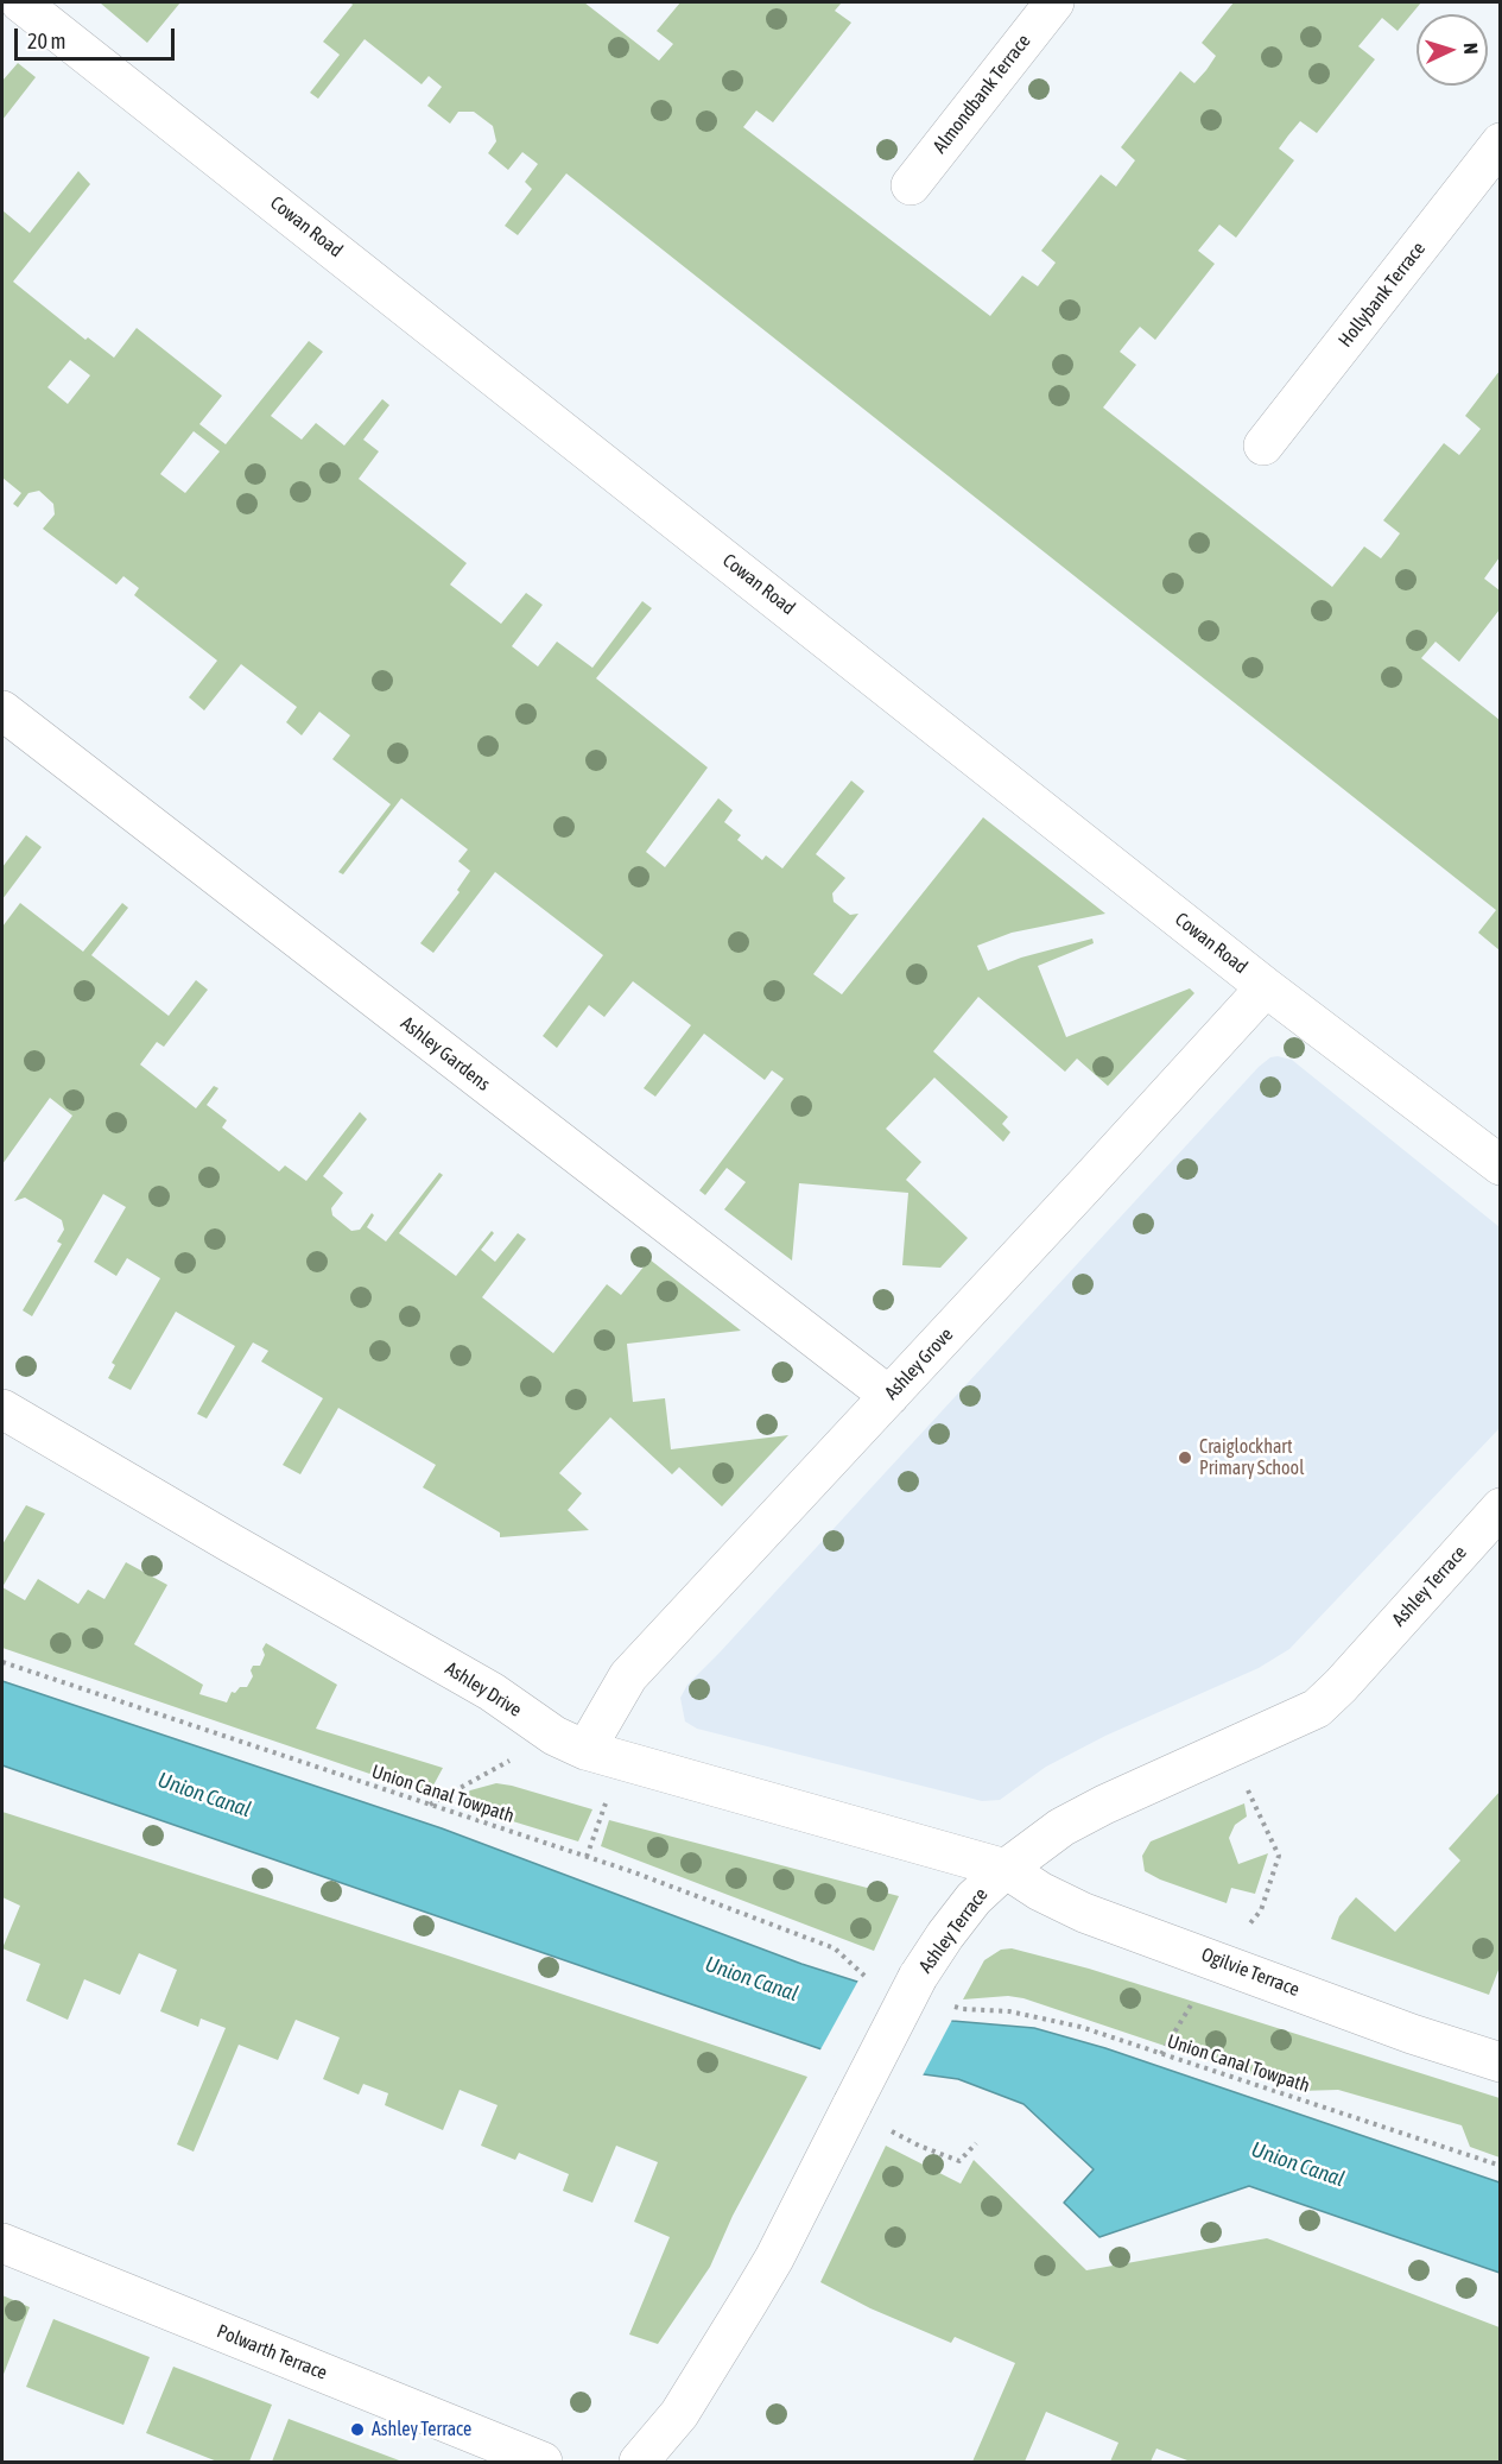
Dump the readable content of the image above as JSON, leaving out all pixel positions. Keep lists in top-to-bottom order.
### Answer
{
  "streets": {
    "street": [
      "Almondbank Terrace",
      "Cowan Road",
      "Hollybank Terrace",
      "Ashley Gardens",
      "Ashley Grove",
      "Ashley Terrace",
      "Ashley Drive",
      "Ogilvie Terrace",
      "Polwarth Terrace"
    ],
    "path": ["Union Canal Towpath"]
  },
  "crossings": [
    ["Cowan Road", "Ashley Grove"],
    ["Ashley Gardens", "Ashley Grove"],
    ["Ashley Grove", "Ashley Drive"],
    ["Ashley Terrace", "Ashley Drive"],
    ["Ashley Terrace", "Ogilvie Terrace"],
    ["Ashley Drive", "Ogilvie Terrace"]
  ],
  "water": ["Union Canal"],
  "places": ["Craiglockhart Primary School", "Ashley Terrace"],
  "scale_bar": "20 m",
  "north": "right"
}
